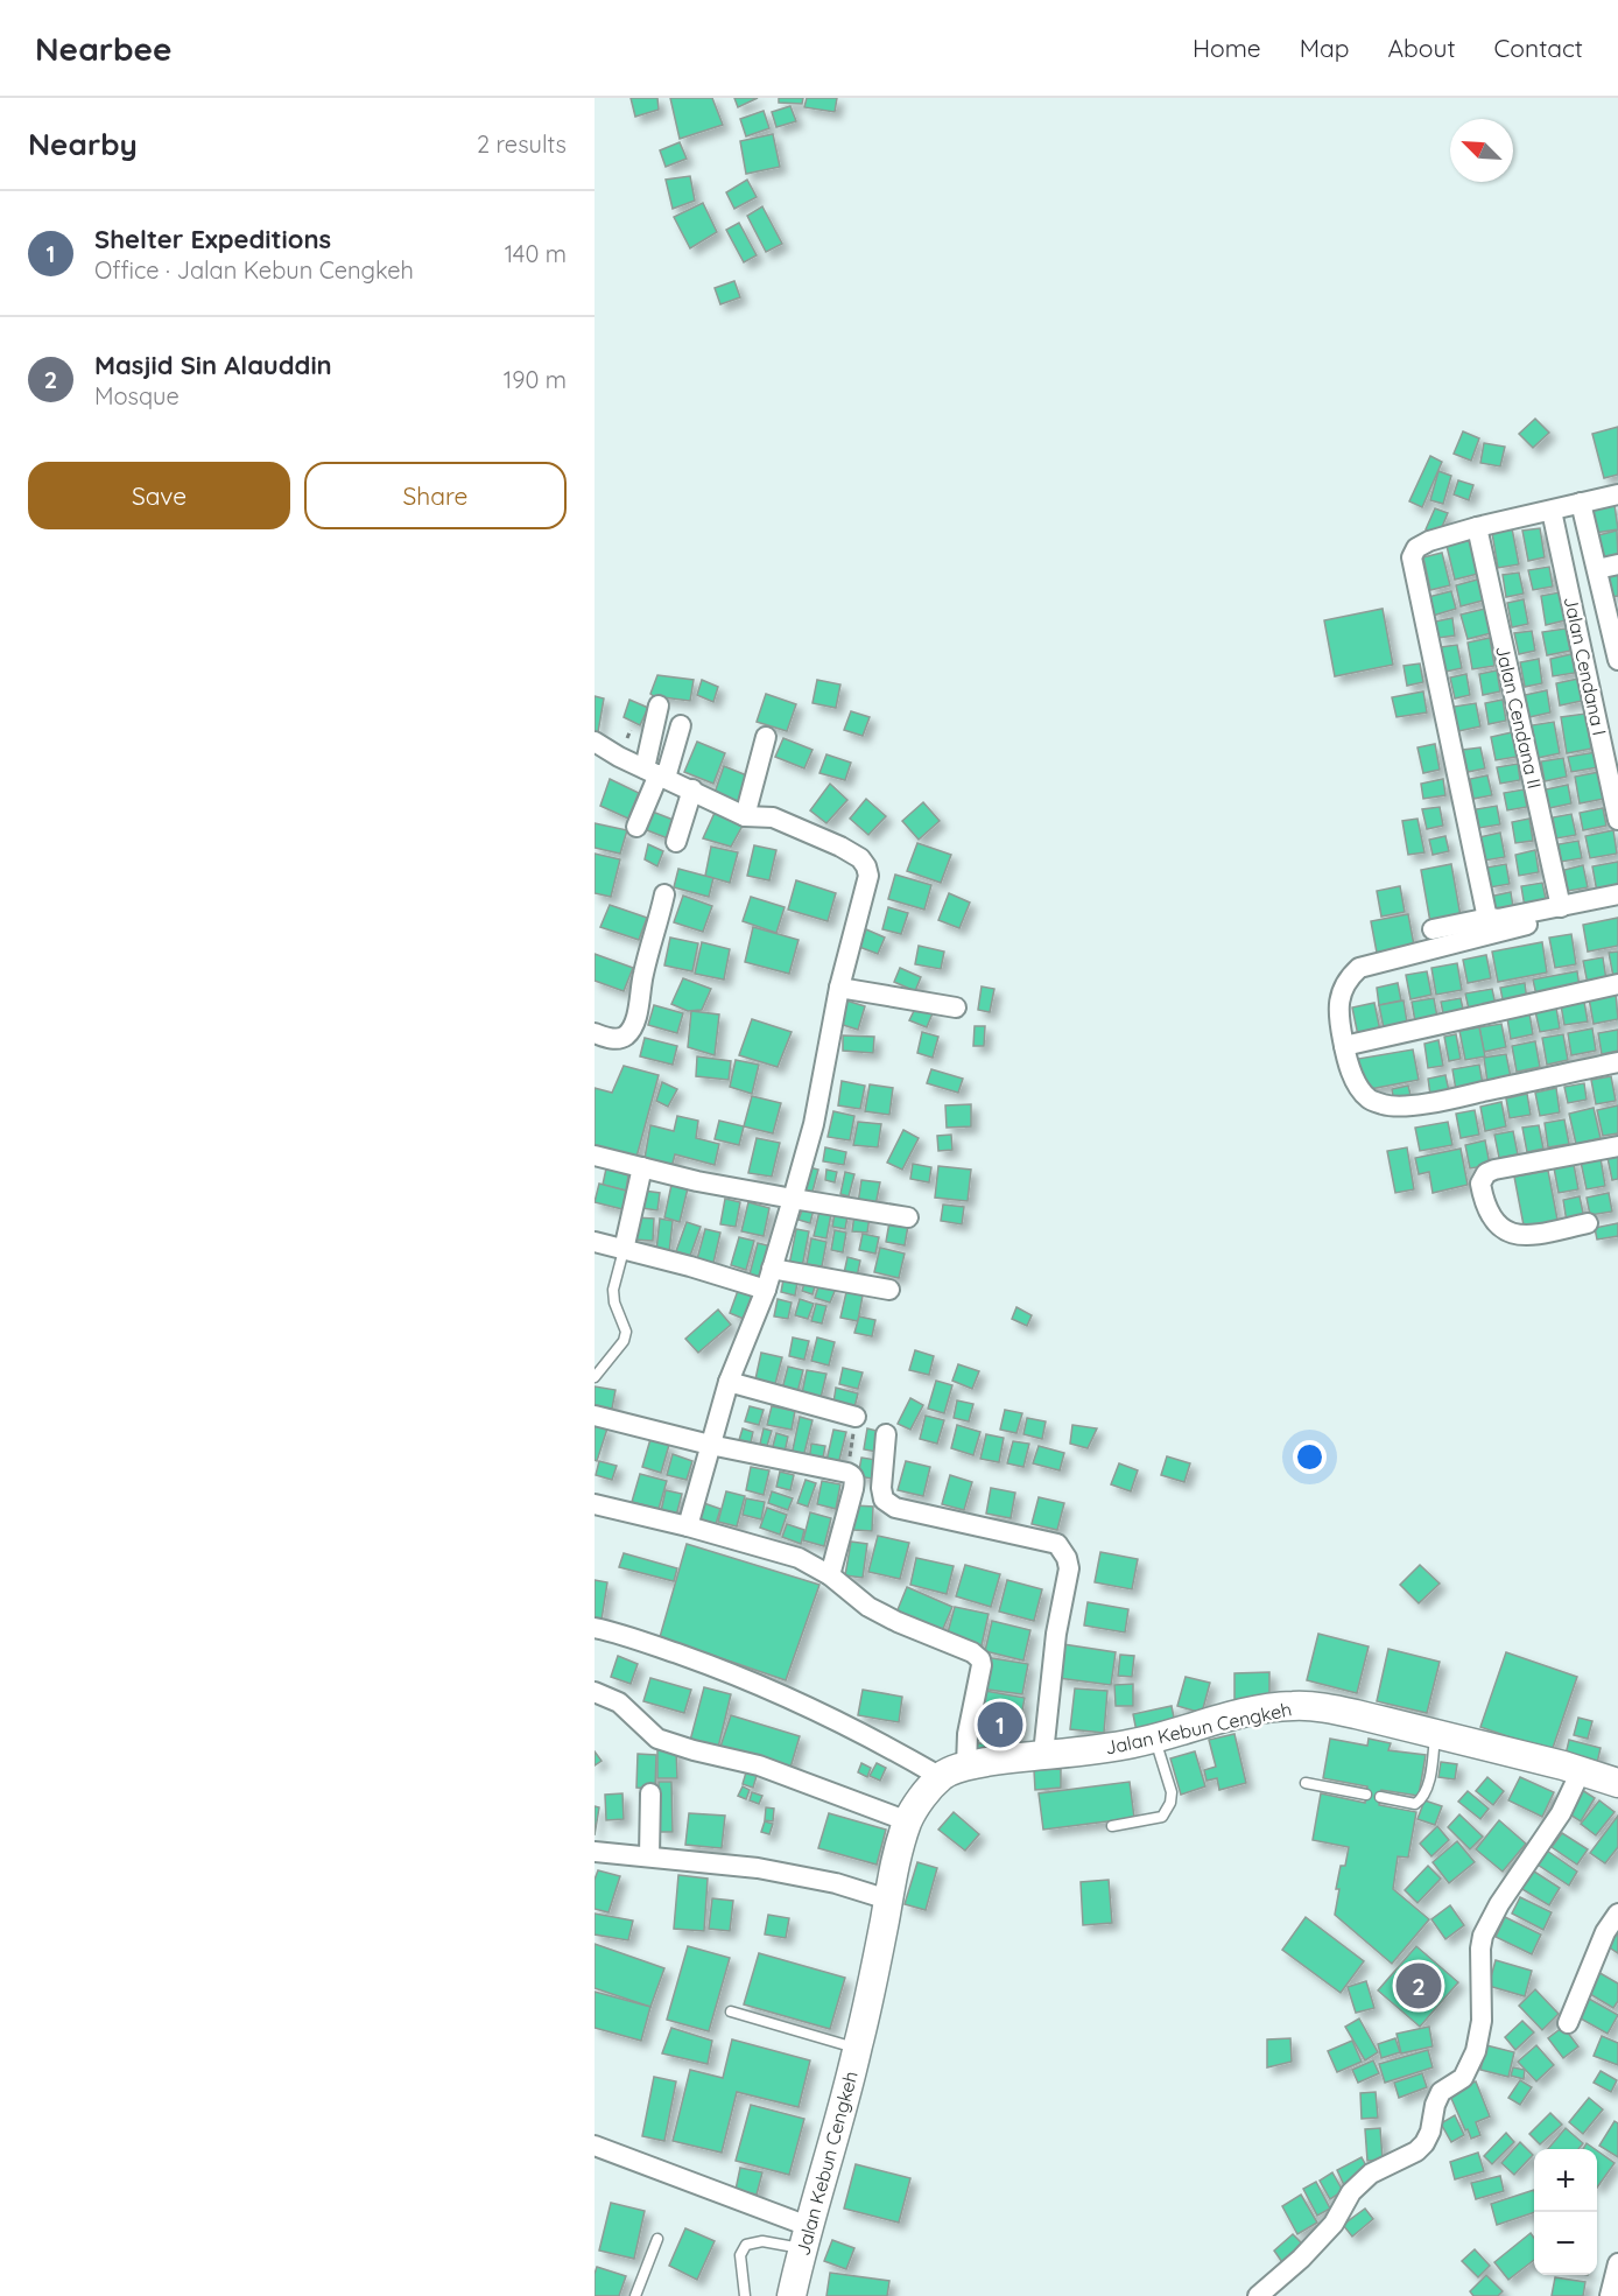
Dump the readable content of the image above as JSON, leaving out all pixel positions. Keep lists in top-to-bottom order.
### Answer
{
  "streets": {
    "street": ["Jalan Cendana I", "Jalan Cendana II", "Jalan Kebun Cengkeh"]
  },
  "north": "top left",
  "page": {
    "header": "Nearbee",
    "nav": [
      "Home",
      "Map",
      "About",
      "Contact"
    ],
    "heading": ["Nearby", "2 results"],
    "list": [
      {
        "mark": "1",
        "name": "Shelter Expeditions",
        "note": "Office · Jalan Kebun Cengkeh",
        "value": "140 m"
      },
      {
        "mark": "2",
        "name": "Masjid Sin Alauddin",
        "note": "Mosque",
        "value": "190 m"
      }
    ],
    "buttons": ["Save", "Share"],
    "pins": ["1", "2"],
    "map_buttons": ["+", "−"]
  }
}
